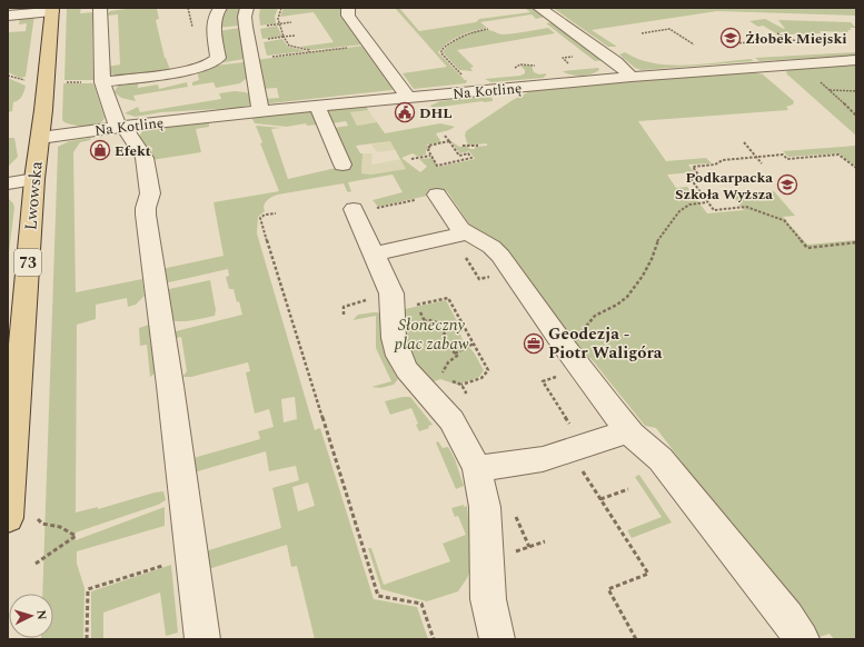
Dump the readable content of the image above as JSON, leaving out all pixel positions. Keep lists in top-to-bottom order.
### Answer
{
  "streets": {
    "main road": ["Lwowska", "73"],
    "street": ["Na Kotlinę"]
  },
  "crossings": [
    ["Na Kotlinę", "Lwowska"]
  ],
  "parks": ["Słoneczny plac zabaw"],
  "places": {
    "school or university": ["Żłobek Miejski", "Podkarpacka Szkoła Wyższa"],
    "public building": ["DHL"],
    "shop": ["Efekt"],
    "office": ["Geodezja - Piotr Waligóra"]
  },
  "north": "right"
}
